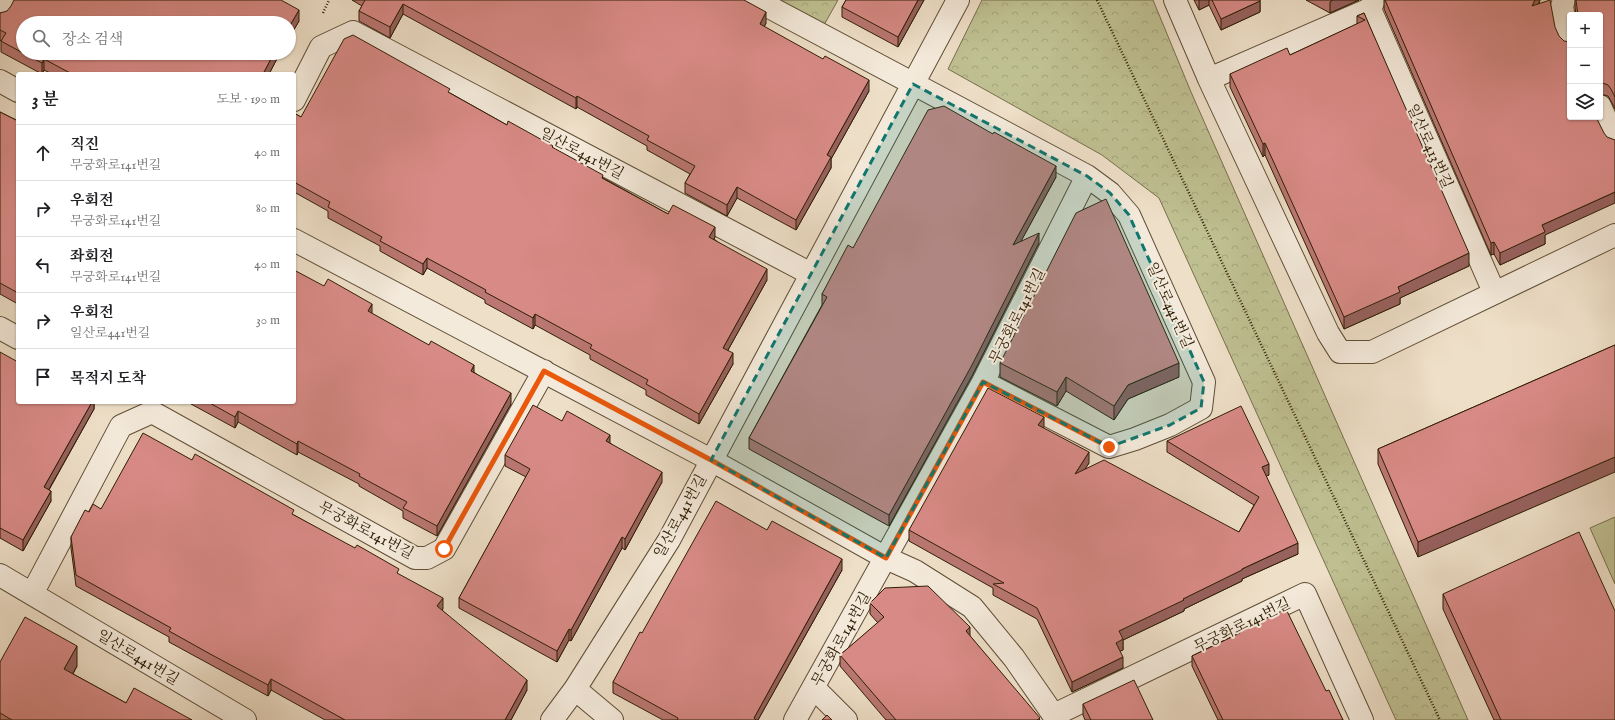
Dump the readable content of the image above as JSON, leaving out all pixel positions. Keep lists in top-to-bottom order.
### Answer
{
  "streets": {
    "street": ["일산로413번길", "일산로441번길", "무궁화로141번길"]
  },
  "crossings": [
    ["일산로441번길", "무궁화로141번길"]
  ],
  "page": {
    "map_buttons": ["+", "−"],
    "search": "장소 검색",
    "heading": ["3 분", "도보 · 190 m"],
    "list": [
      ["직진", "무궁화로141번길", "40 m"],
      ["우회전", "무궁화로141번길", "80 m"],
      ["좌회전", "무궁화로141번길", "40 m"],
      ["우회전", "일산로441번길", "30 m"],
      "목적지 도착"
    ]
  }
}
